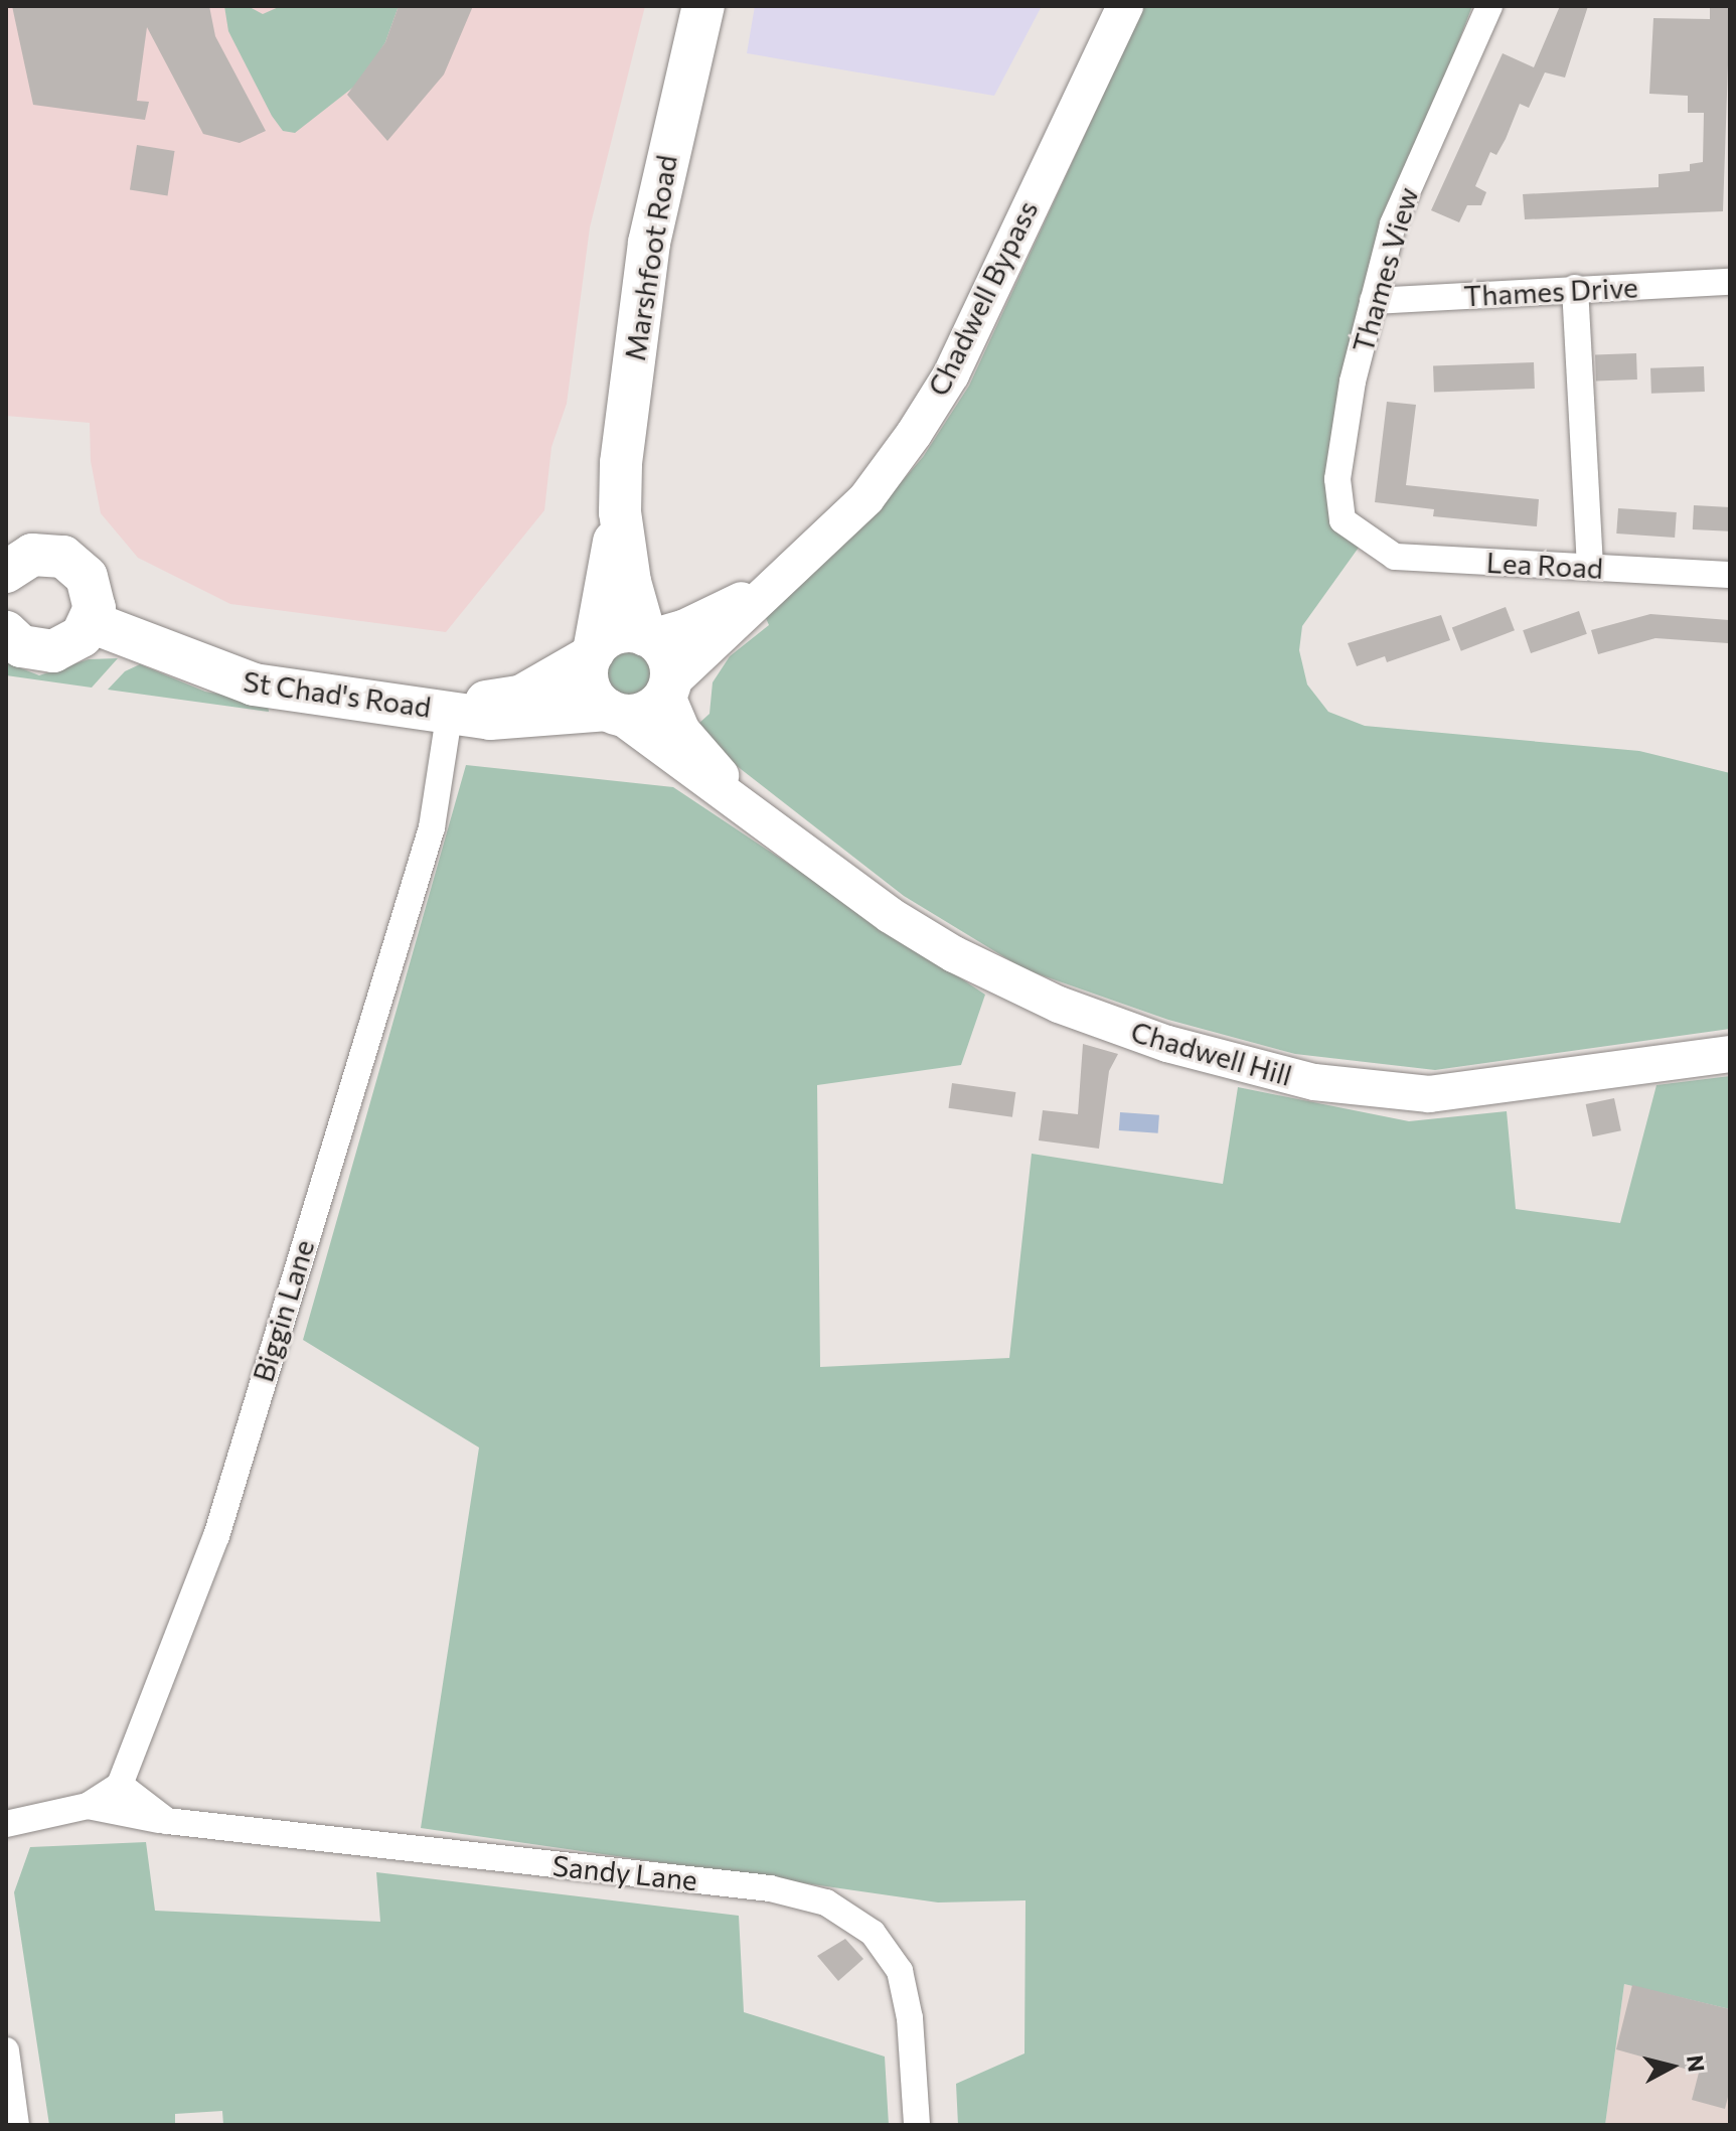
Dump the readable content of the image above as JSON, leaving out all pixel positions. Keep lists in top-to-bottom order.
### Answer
{
  "streets": {
    "main road": ["Marshfoot Road", "St Chad's Road"],
    "street": [
      "Thames View",
      "Thames Drive",
      "Chadwell Bypass",
      "Lea Road",
      "Chadwell Hill",
      "Biggin Lane",
      "Sandy Lane"
    ]
  },
  "crossings": [
    ["Marshfoot Road", "Chadwell Bypass"],
    ["Marshfoot Road", "St Chad's Road"],
    ["Marshfoot Road", "Chadwell Hill"],
    ["Thames View", "Thames Drive"],
    ["Thames View", "Lea Road"],
    ["Chadwell Bypass", "St Chad's Road"],
    ["Chadwell Bypass", "Chadwell Hill"],
    ["St Chad's Road", "Chadwell Hill"],
    ["St Chad's Road", "Biggin Lane"]
  ],
  "north": "right"
}
